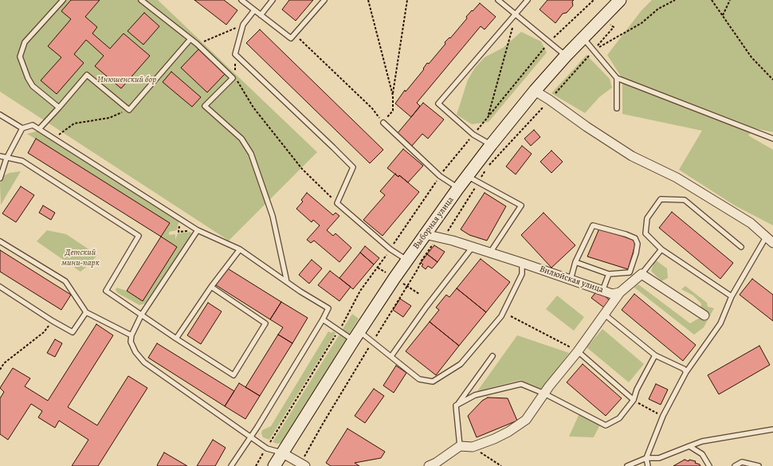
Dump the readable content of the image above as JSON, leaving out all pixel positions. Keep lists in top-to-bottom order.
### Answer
{
  "streets": {
    "main road": ["Выборная улица"],
    "street": ["Вилюйская улица"]
  },
  "crossings": [
    ["Выборная улица", "Вилюйская улица"]
  ],
  "parks": ["Инюшенский бор", "Детский мини-парк"]
}
